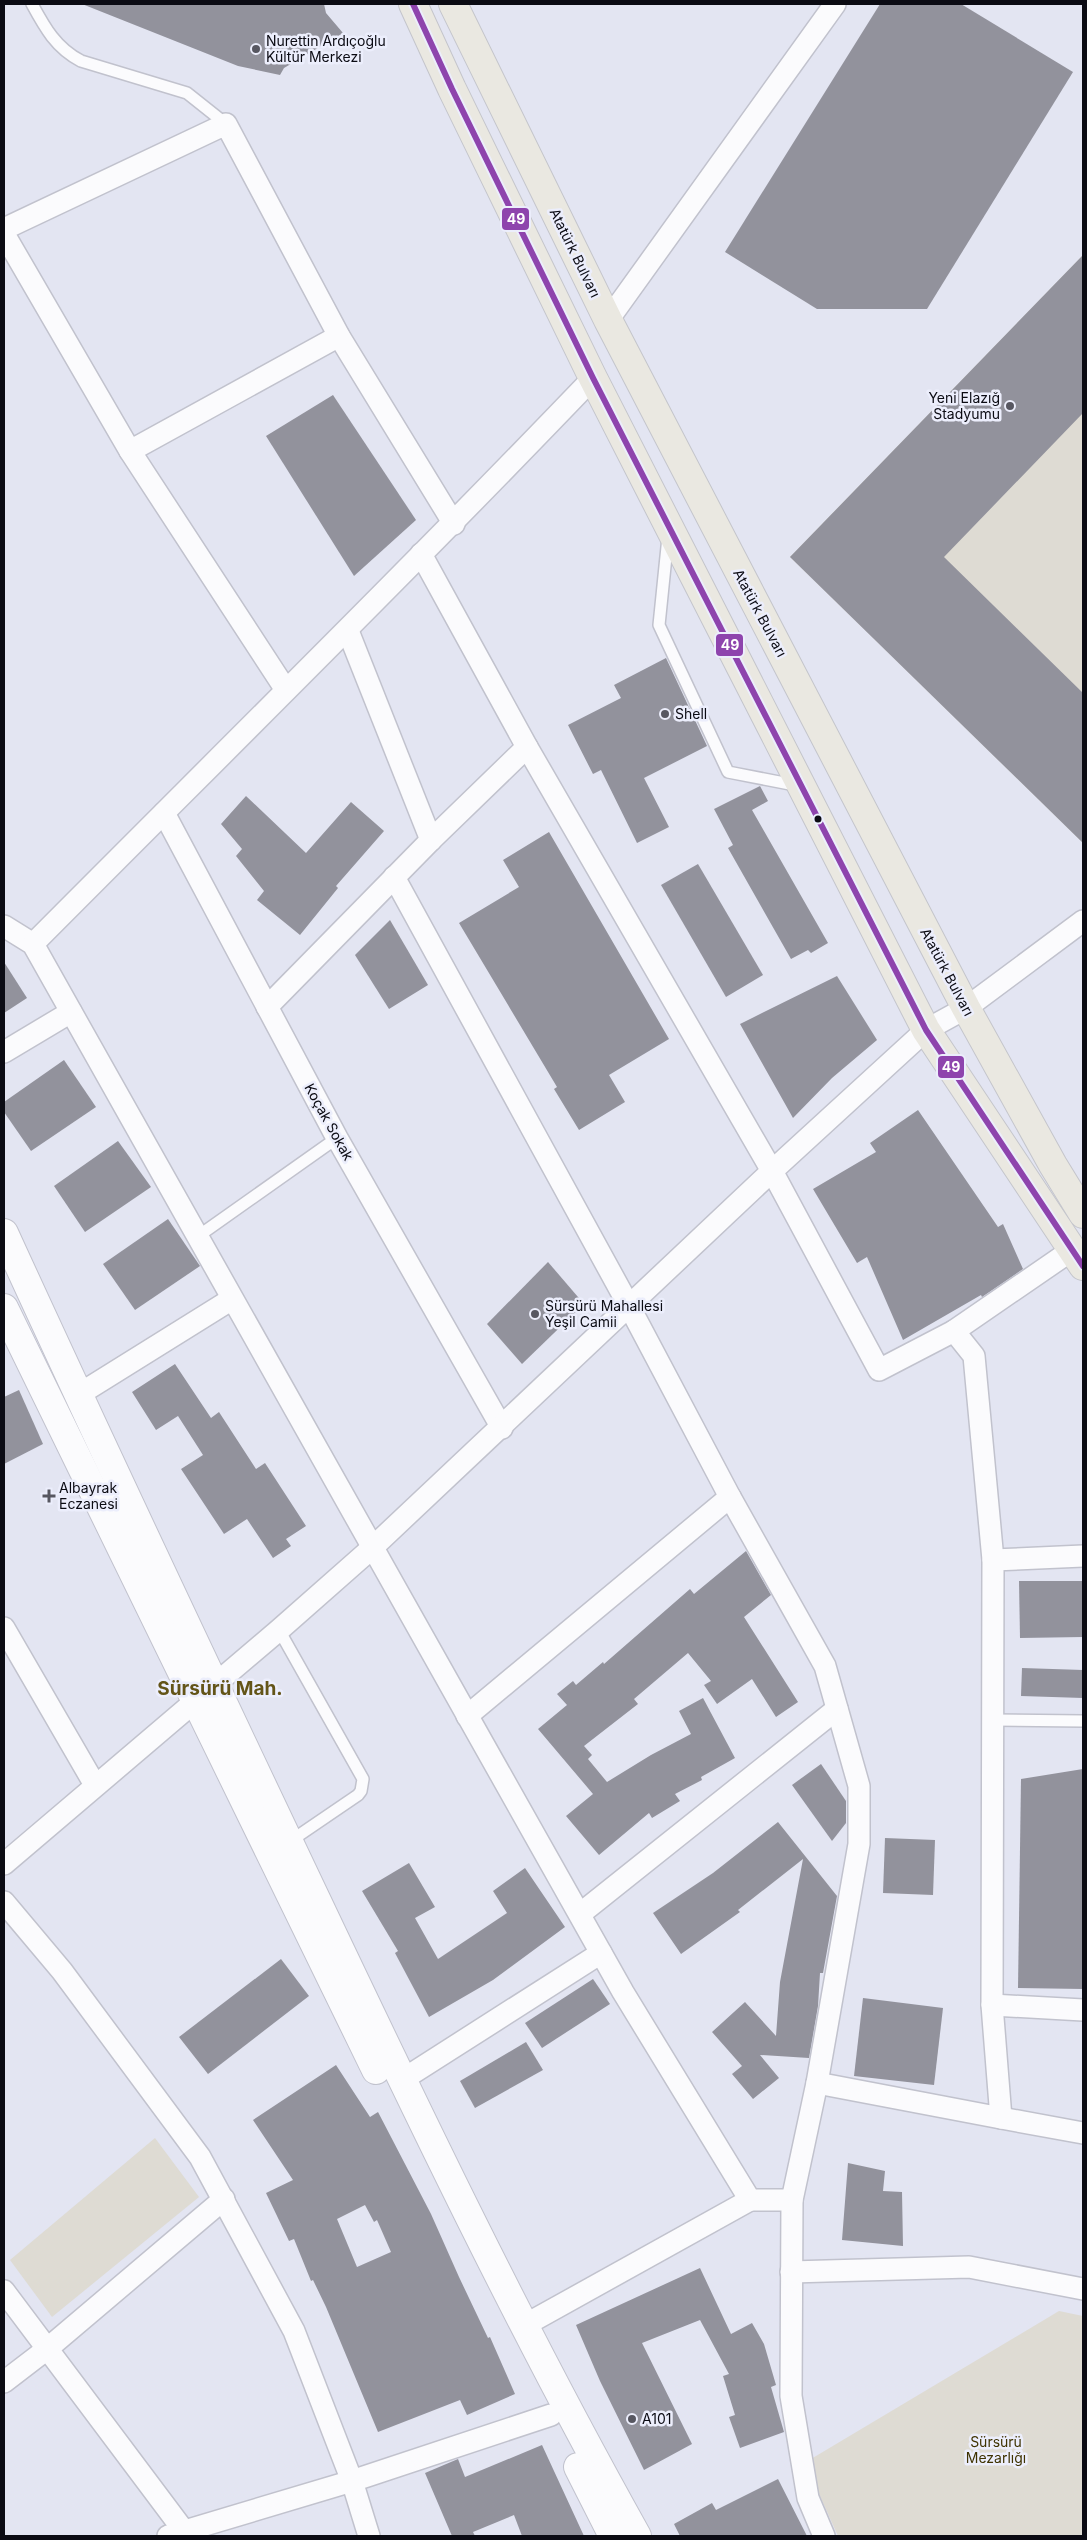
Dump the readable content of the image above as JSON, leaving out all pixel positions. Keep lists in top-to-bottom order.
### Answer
{
  "streets": {
    "main road": ["Atatürk Bulvarı"],
    "street": ["Koçak Sokak"]
  },
  "districts": ["Sürsürü Mah."],
  "parks": ["Sürsürü Mezarlığı"],
  "places": {
    "other": [
      "Nurettin Ardıçoğlu Kültür Merkezi",
      "Yeni Elazığ Stadyumu",
      "Shell",
      "Sürsürü Mahallesi Yeşil Camii",
      "A101"
    ],
    "health": ["Albayrak Eczanesi"]
  },
  "lines": ["transit line 49"]
}
